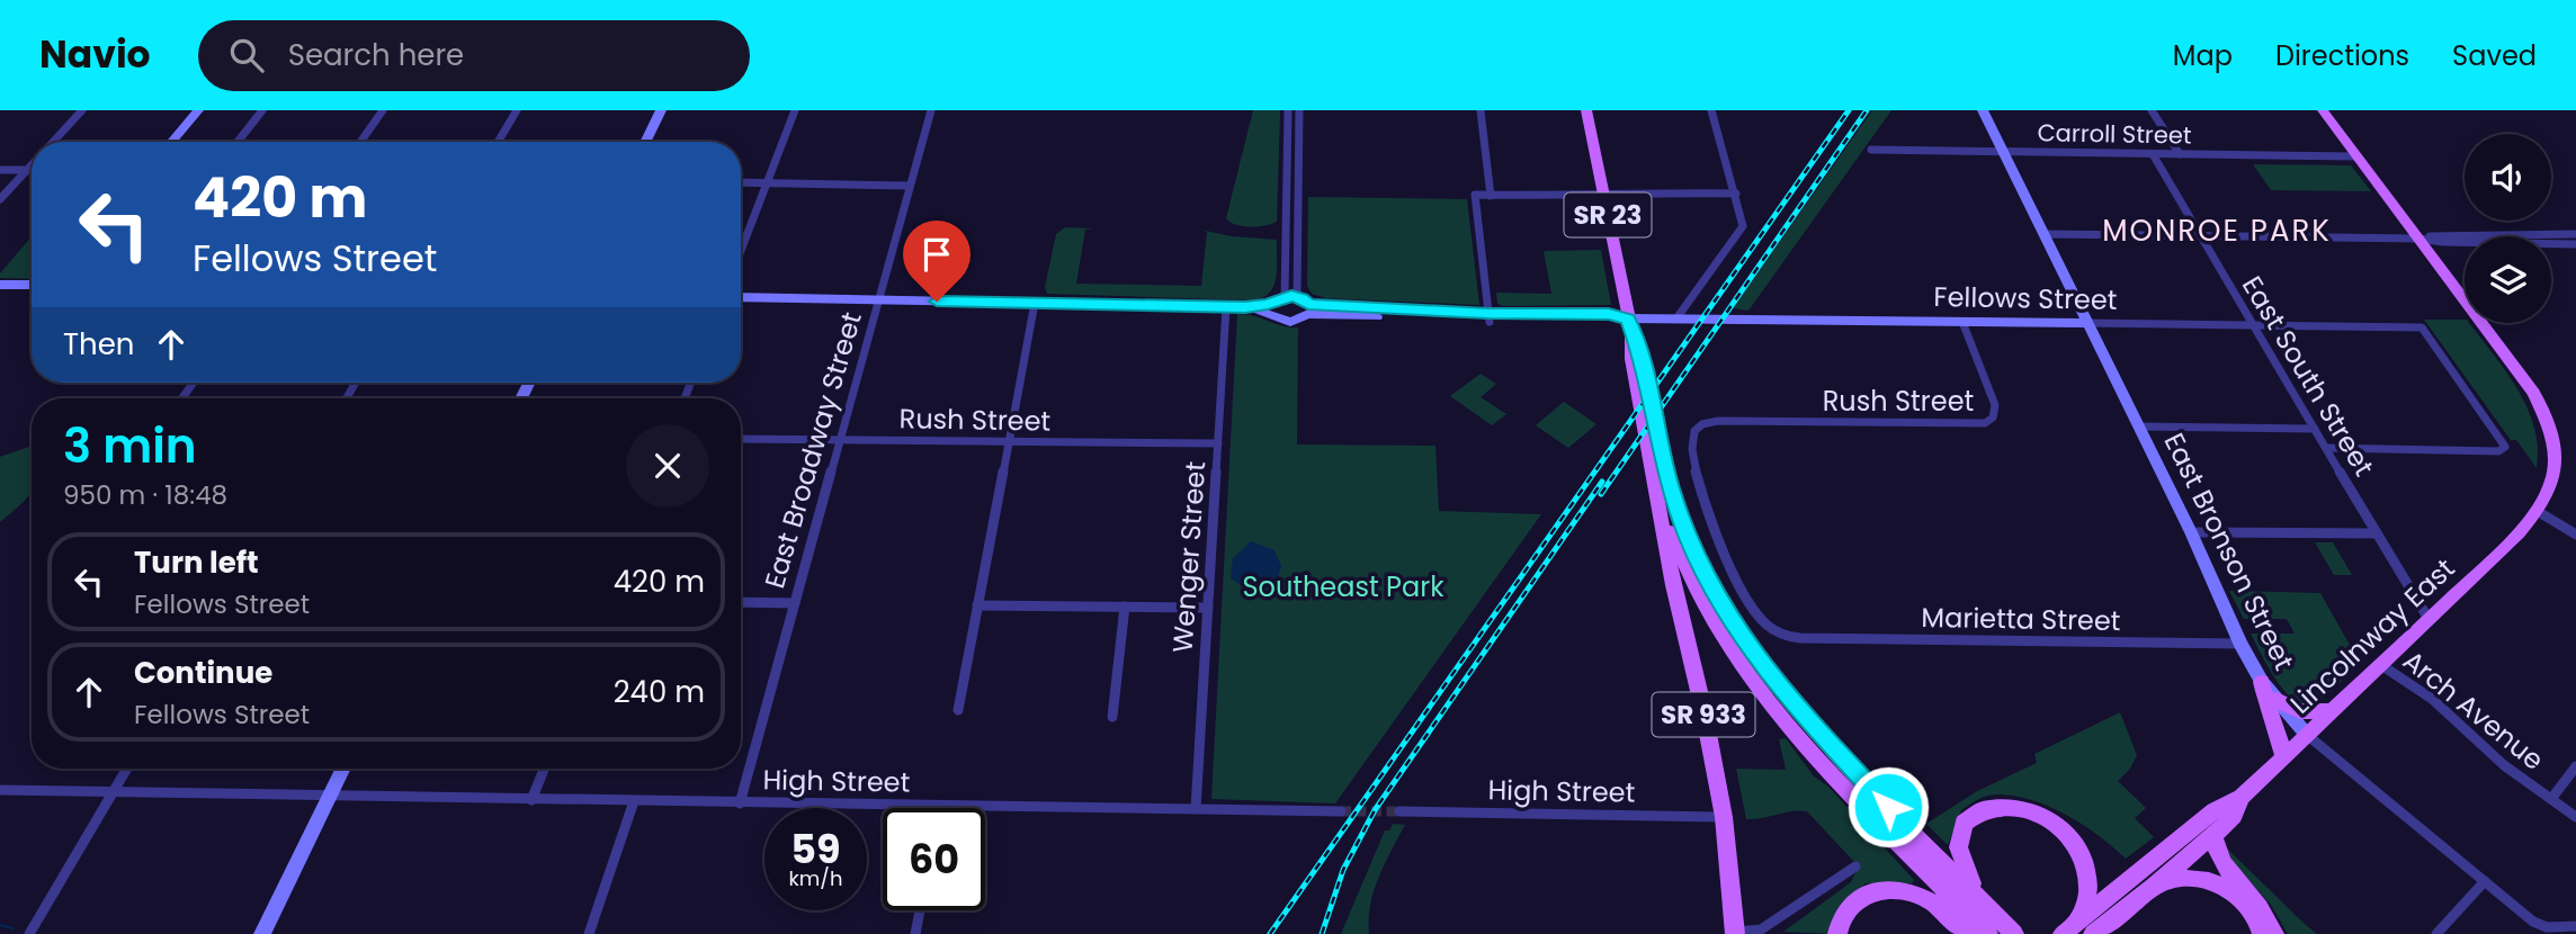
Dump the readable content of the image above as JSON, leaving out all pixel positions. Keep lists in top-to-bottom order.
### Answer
{
  "streets": {
    "main road": ["SR 23", "Lincolnway East", "SR 933"],
    "street": [
      "Carroll Street",
      "Fellows Street",
      "East South Street",
      "Rush Street",
      "East Broadway Street",
      "East Bronson Street",
      "Wenger Street",
      "Marietta Street",
      "Arch Avenue",
      "High Street"
    ]
  },
  "crossings": [
    ["Carroll Street", "East South Street"],
    ["Carroll Street", "East Bronson Street"],
    ["SR 23", "Fellows Street"],
    ["SR 23", "SR 933"],
    ["Fellows Street", "East South Street"],
    ["Fellows Street", "Rush Street"],
    ["Fellows Street", "East Bronson Street"],
    ["East South Street", "Lincolnway East"],
    ["Rush Street", "East Broadway Street"],
    ["Rush Street", "Wenger Street"],
    ["Rush Street", "Marietta Street"],
    ["East Broadway Street", "High Street"],
    ["East Bronson Street", "Marietta Street"],
    ["East Bronson Street", "Lincolnway East"],
    ["Wenger Street", "High Street"],
    ["Lincolnway East", "Arch Avenue"],
    ["SR 933", "High Street"]
  ],
  "districts": ["MONROE PARK"],
  "parks": ["Southeast Park"],
  "page": {
    "header": "Navio",
    "search": "Search here",
    "nav": ["Map", "Directions", "Saved"],
    "turn": ["420 m", "Fellows Street"],
    "then": "Then",
    "heading": ["3 min", "950 m · 18:48"],
    "list": [
      {
        "name": "Turn left",
        "note": "Fellows Street",
        "value": "420 m"
      },
      {
        "name": "Continue",
        "note": "Fellows Street",
        "value": "240 m"
      }
    ],
    "speed": "59 km/h",
    "limit": "60"
  }
}
